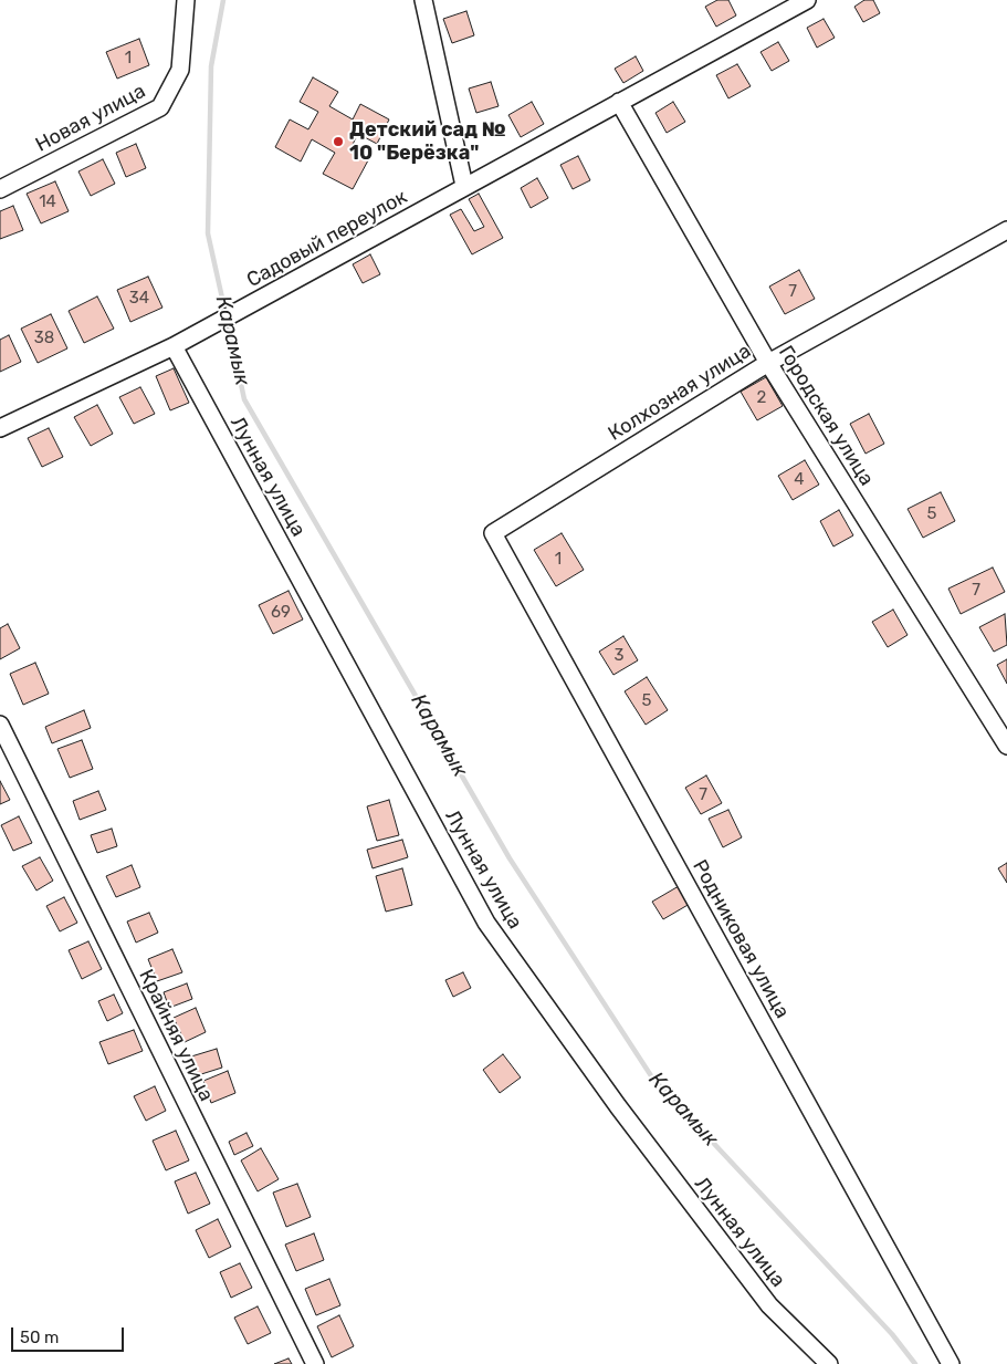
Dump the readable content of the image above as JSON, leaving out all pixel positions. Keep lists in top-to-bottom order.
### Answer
{
  "streets": {
    "street": [
      "Новая улица",
      "Садовый переулок",
      "Колхозная улица",
      "Городская улица",
      "Лунная улица",
      "Родниковая улица",
      "Крайняя улица"
    ]
  },
  "crossings": [
    ["Садовый переулок", "Городская улица"],
    ["Садовый переулок", "Лунная улица"],
    ["Колхозная улица", "Городская улица"],
    ["Колхозная улица", "Родниковая улица"]
  ],
  "water": ["Карамык"],
  "places": ["Детский сад № 10 \"Берёзка\""],
  "house_numbers": [
    "1",
    "14",
    "7",
    "34",
    "38",
    "2",
    "4",
    "5",
    "1",
    "7",
    "69",
    "3",
    "5",
    "7"
  ],
  "scale_bar": "50 m"
}
